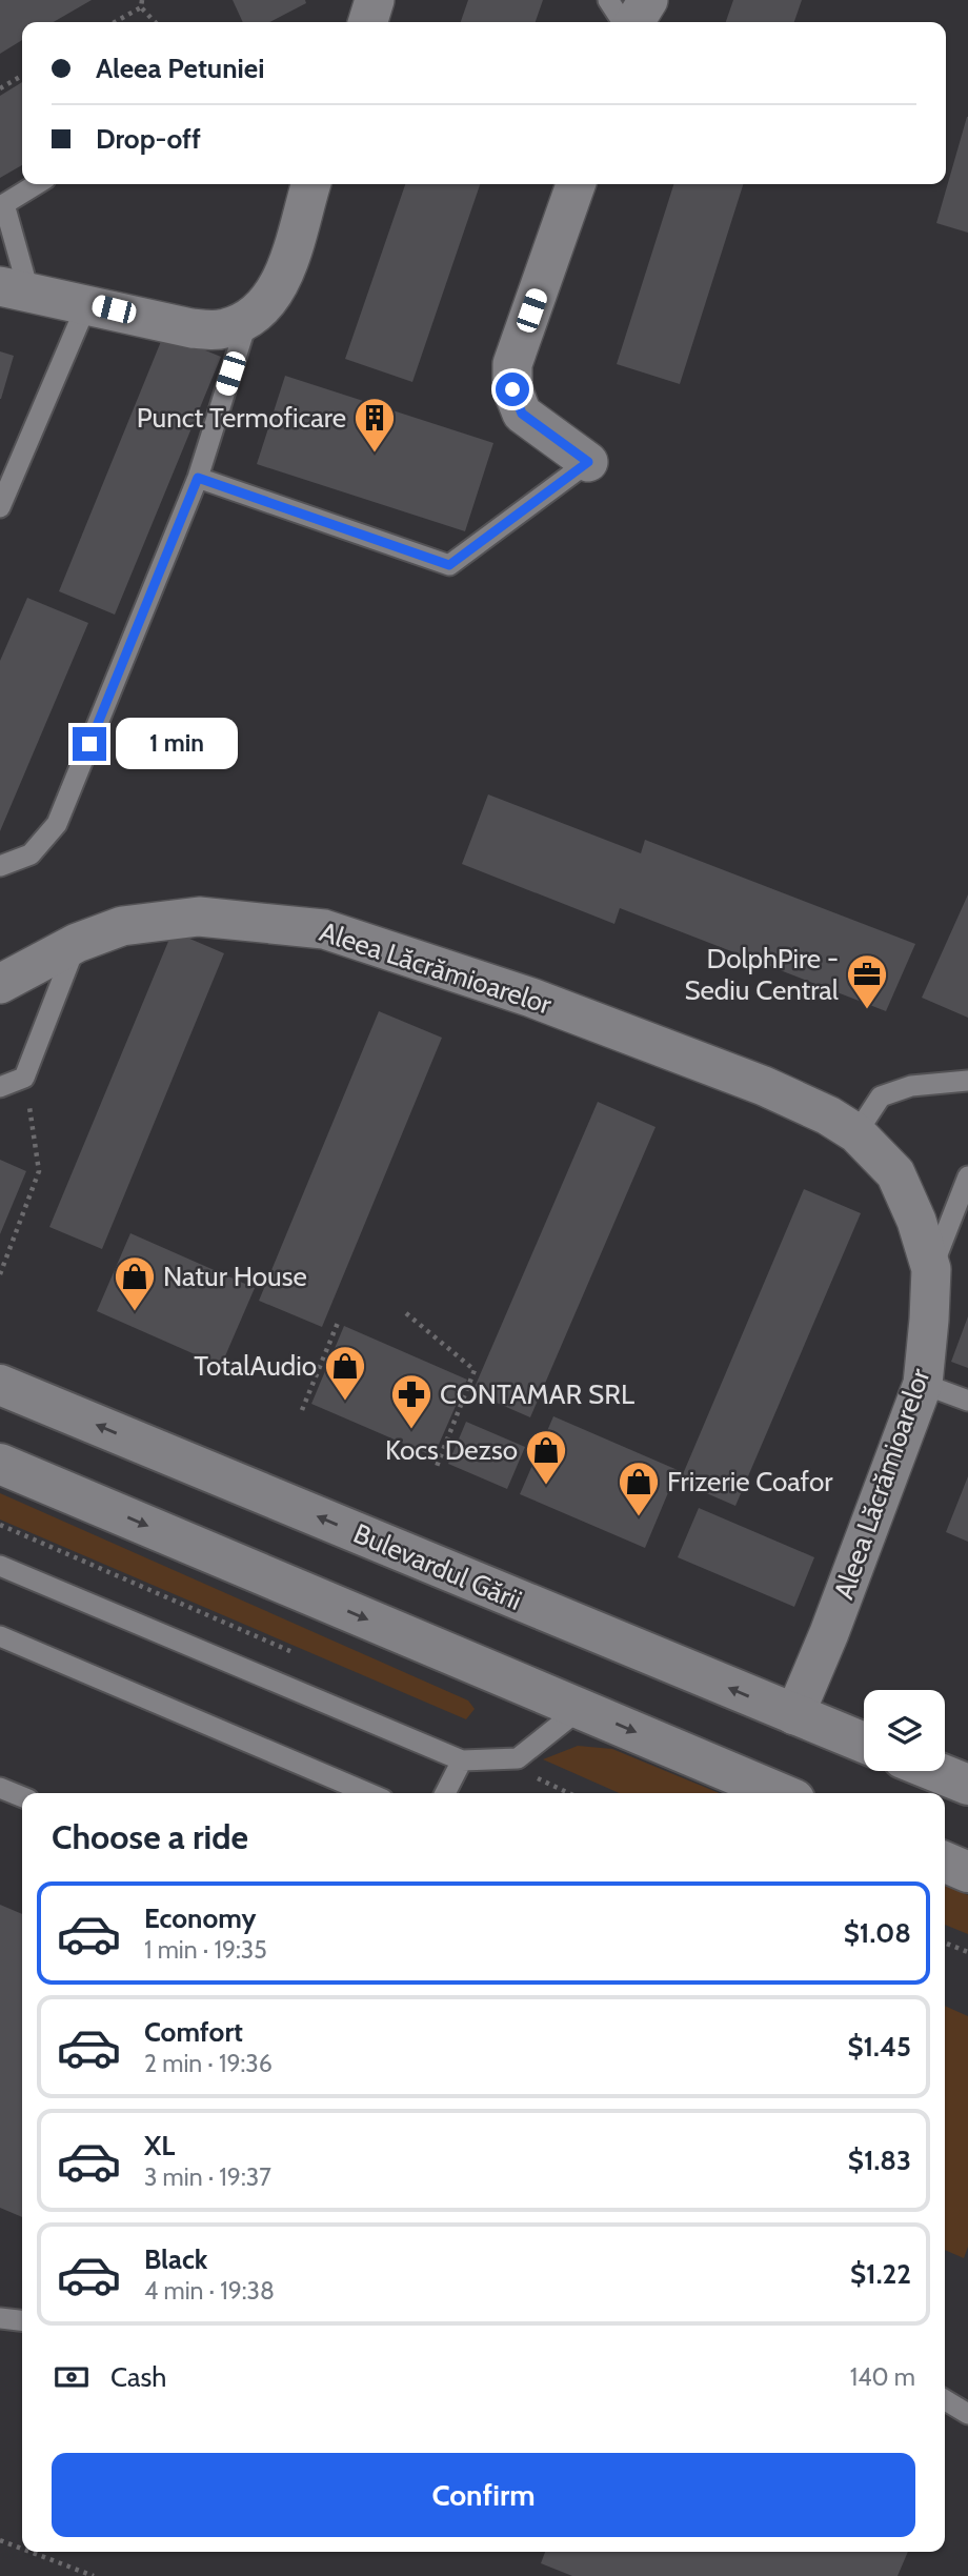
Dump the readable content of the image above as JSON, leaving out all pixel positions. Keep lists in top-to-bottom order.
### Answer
{
  "streets": {
    "main road": ["Bulevardul Gării"],
    "street": ["Aleea Lăcrămioarelor"]
  },
  "crossings": [
    ["Aleea Lăcrămioarelor", "Bulevardul Gării"]
  ],
  "places": {
    "building": ["Punct Termoficare"],
    "office": ["DolphPire - Sediu Central"],
    "shop": [
      "Natur House",
      "TotalAudio",
      "Kocs Dezso",
      "Frizerie Coafor"
    ],
    "pharmacy": ["CONTAMAR SRL"]
  },
  "page": {
    "banner": ["Aleea Petuniei", "Drop-off"],
    "bubble": "1 min",
    "heading": "Choose a ride",
    "list": [
      {
        "name": "Economy",
        "note": "1 min · 19:35",
        "value": "$1.08"
      },
      {
        "name": "Comfort",
        "note": "2 min · 19:36",
        "value": "$1.45"
      },
      {
        "name": "XL",
        "note": "3 min · 19:37",
        "value": "$1.83"
      },
      {
        "name": "Black",
        "note": "4 min · 19:38",
        "value": "$1.22"
      }
    ],
    "pay": ["Cash", "140 m"],
    "buttons": "Confirm"
  }
}
